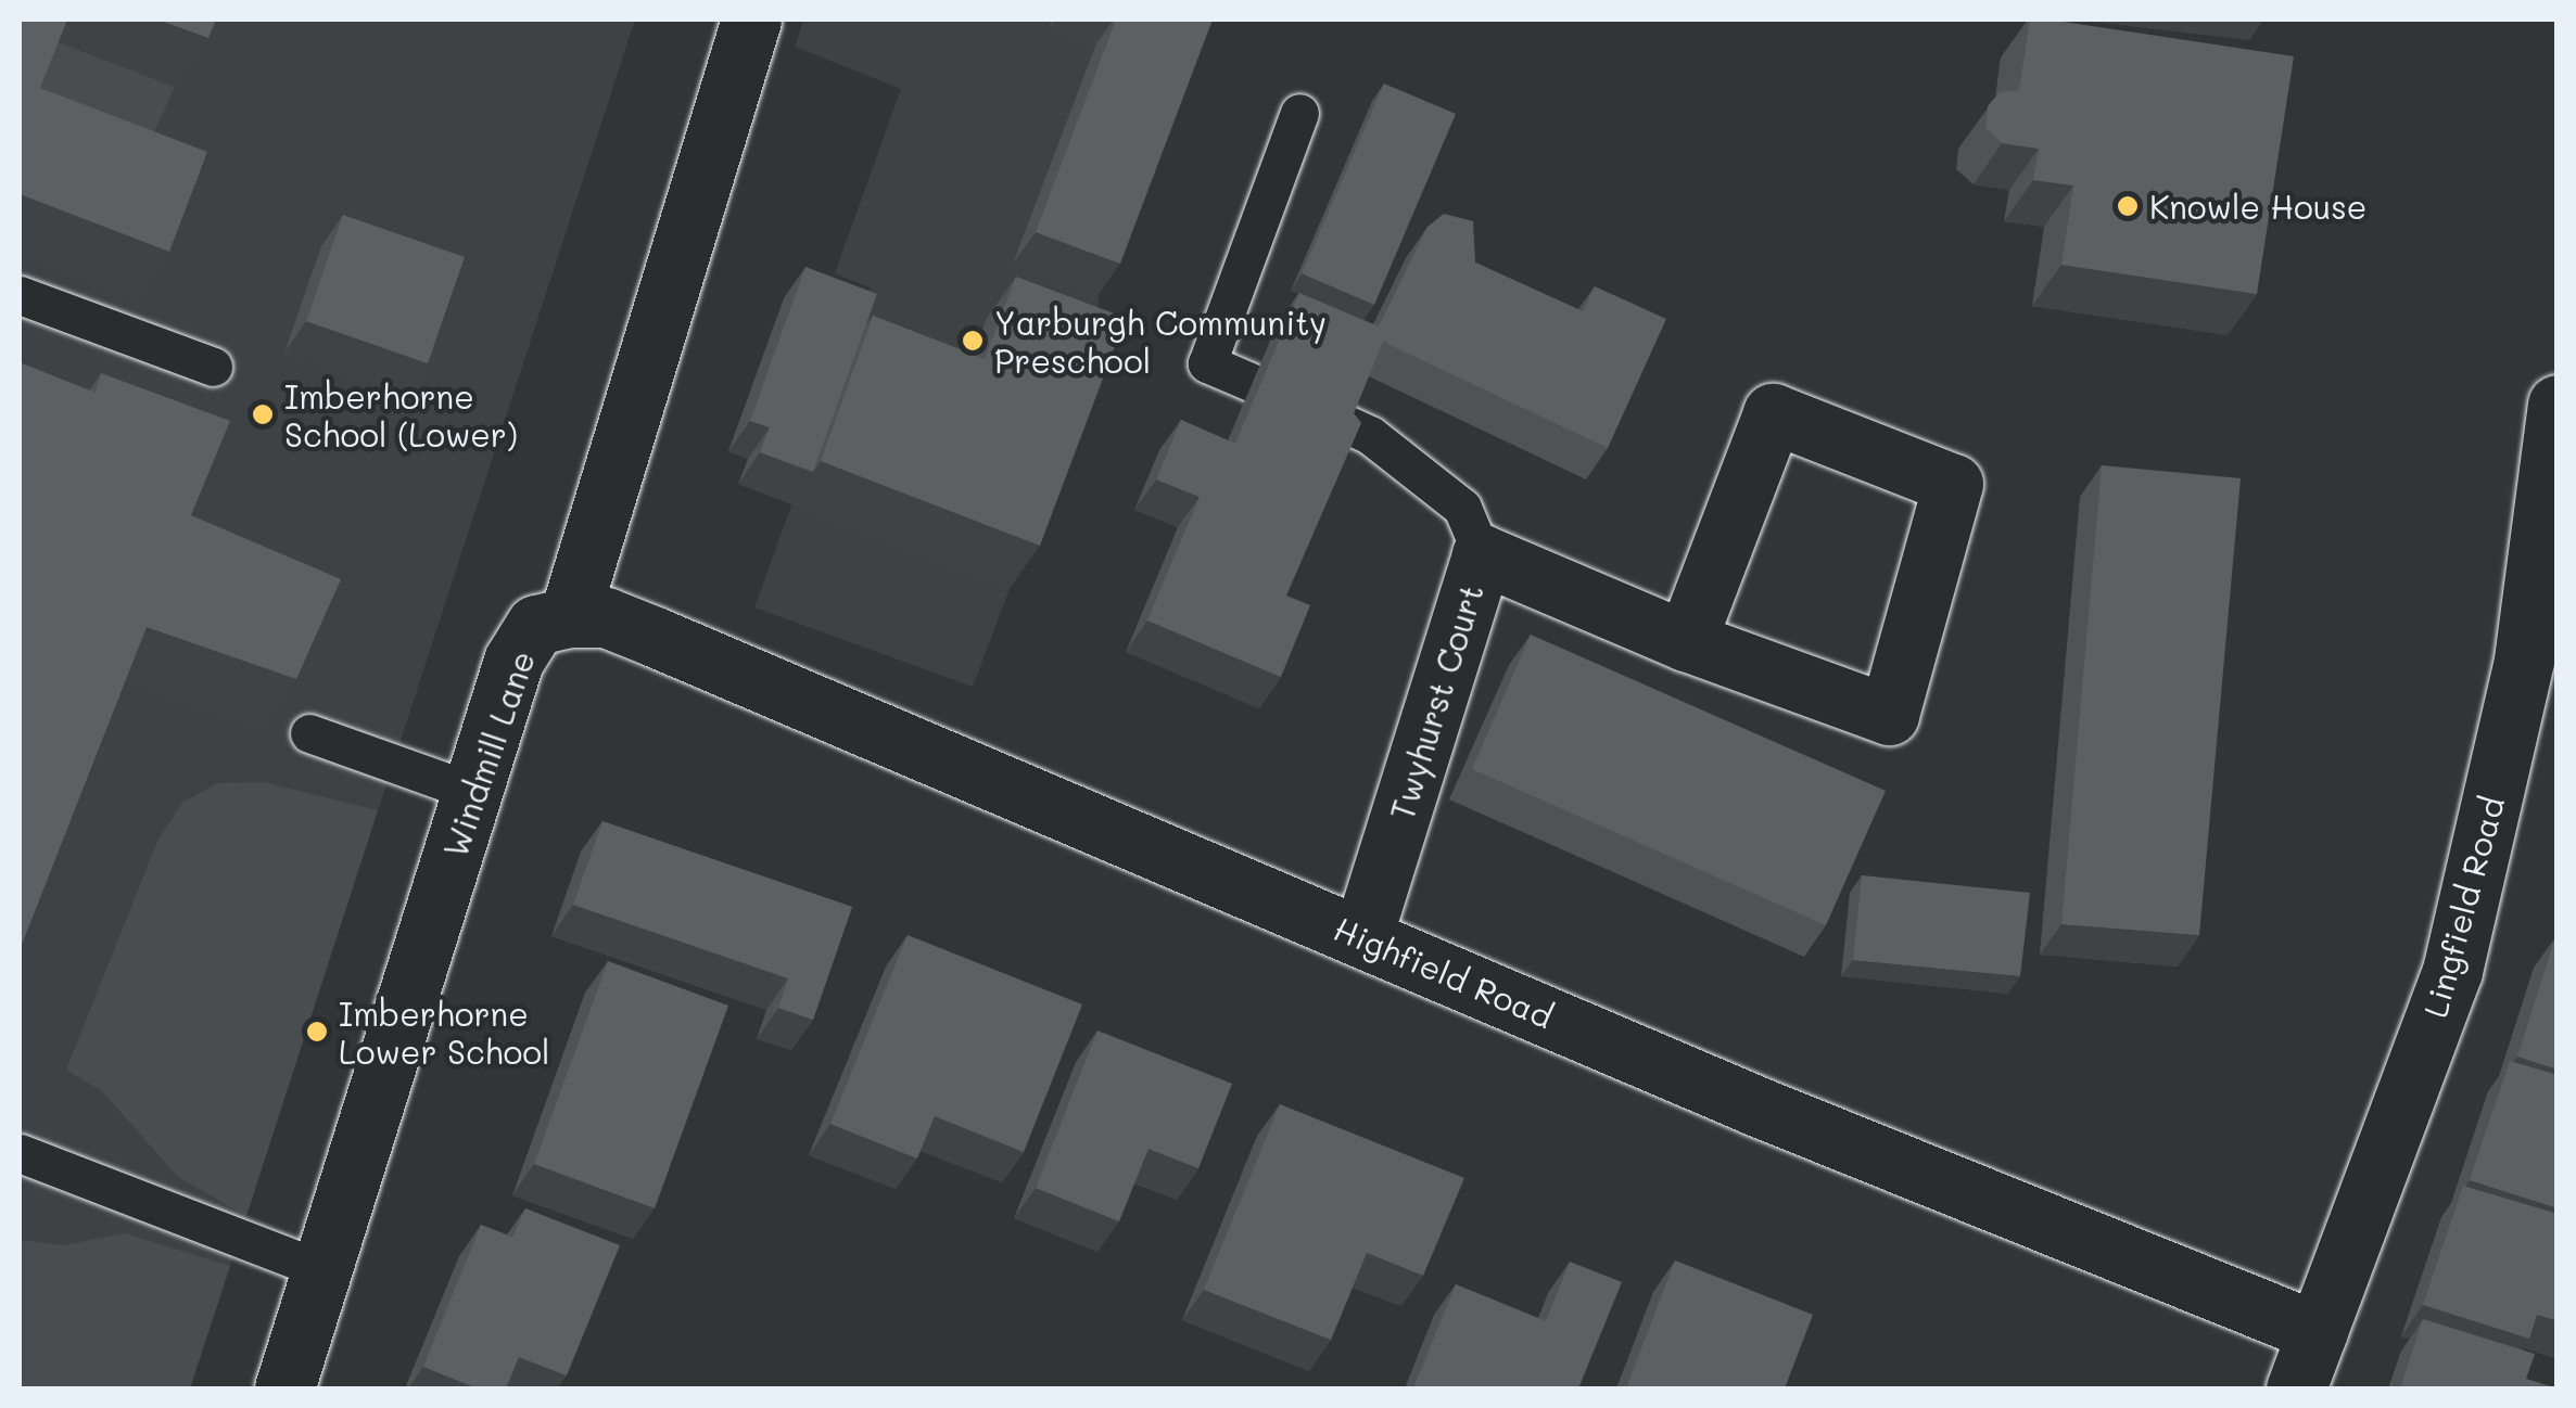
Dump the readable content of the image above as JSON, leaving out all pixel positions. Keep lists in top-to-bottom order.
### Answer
{
  "streets": {
    "street": [
      "Twyhurst Court",
      "Windmill Lane",
      "Lingfield Road",
      "Highfield Road"
    ]
  },
  "crossings": [
    ["Twyhurst Court", "Highfield Road"],
    ["Windmill Lane", "Highfield Road"],
    ["Lingfield Road", "Highfield Road"]
  ],
  "places": [
    "Knowle House",
    "Yarburgh Community Preschool",
    "Imberhorne School (Lower)",
    "Imberhorne Lower School"
  ]
}
